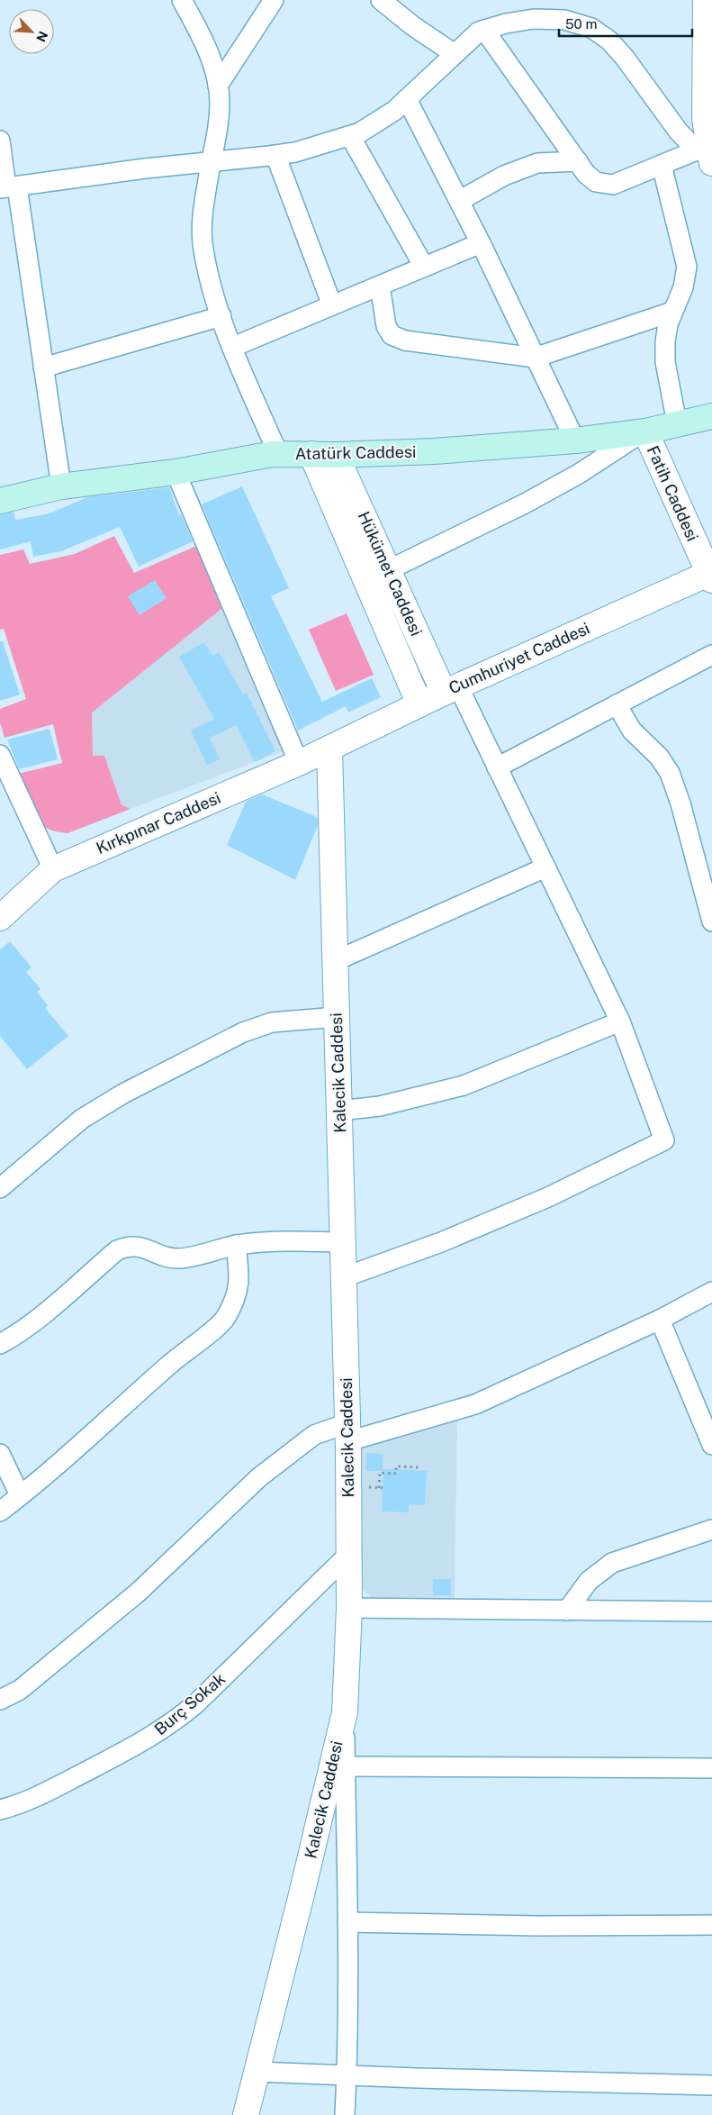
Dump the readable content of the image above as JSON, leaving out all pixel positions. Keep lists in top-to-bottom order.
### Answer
{
  "streets": {
    "main road": ["Atatürk Caddesi"],
    "street": [
      "Fatih Caddesi",
      "Hükümet Caddesi",
      "Cumhuriyet Caddesi",
      "Kırkpınar Caddesi",
      "Kalecik Caddesi",
      "Burç Sokak"
    ]
  },
  "crossings": [
    ["Atatürk Caddesi", "Fatih Caddesi"],
    ["Atatürk Caddesi", "Hükümet Caddesi"],
    ["Fatih Caddesi", "Cumhuriyet Caddesi"],
    ["Hükümet Caddesi", "Cumhuriyet Caddesi"],
    ["Cumhuriyet Caddesi", "Kırkpınar Caddesi"],
    ["Cumhuriyet Caddesi", "Kalecik Caddesi"],
    ["Kırkpınar Caddesi", "Kalecik Caddesi"],
    ["Kalecik Caddesi", "Burç Sokak"]
  ],
  "scale_bar": "50 m",
  "north": "bottom right"
}
